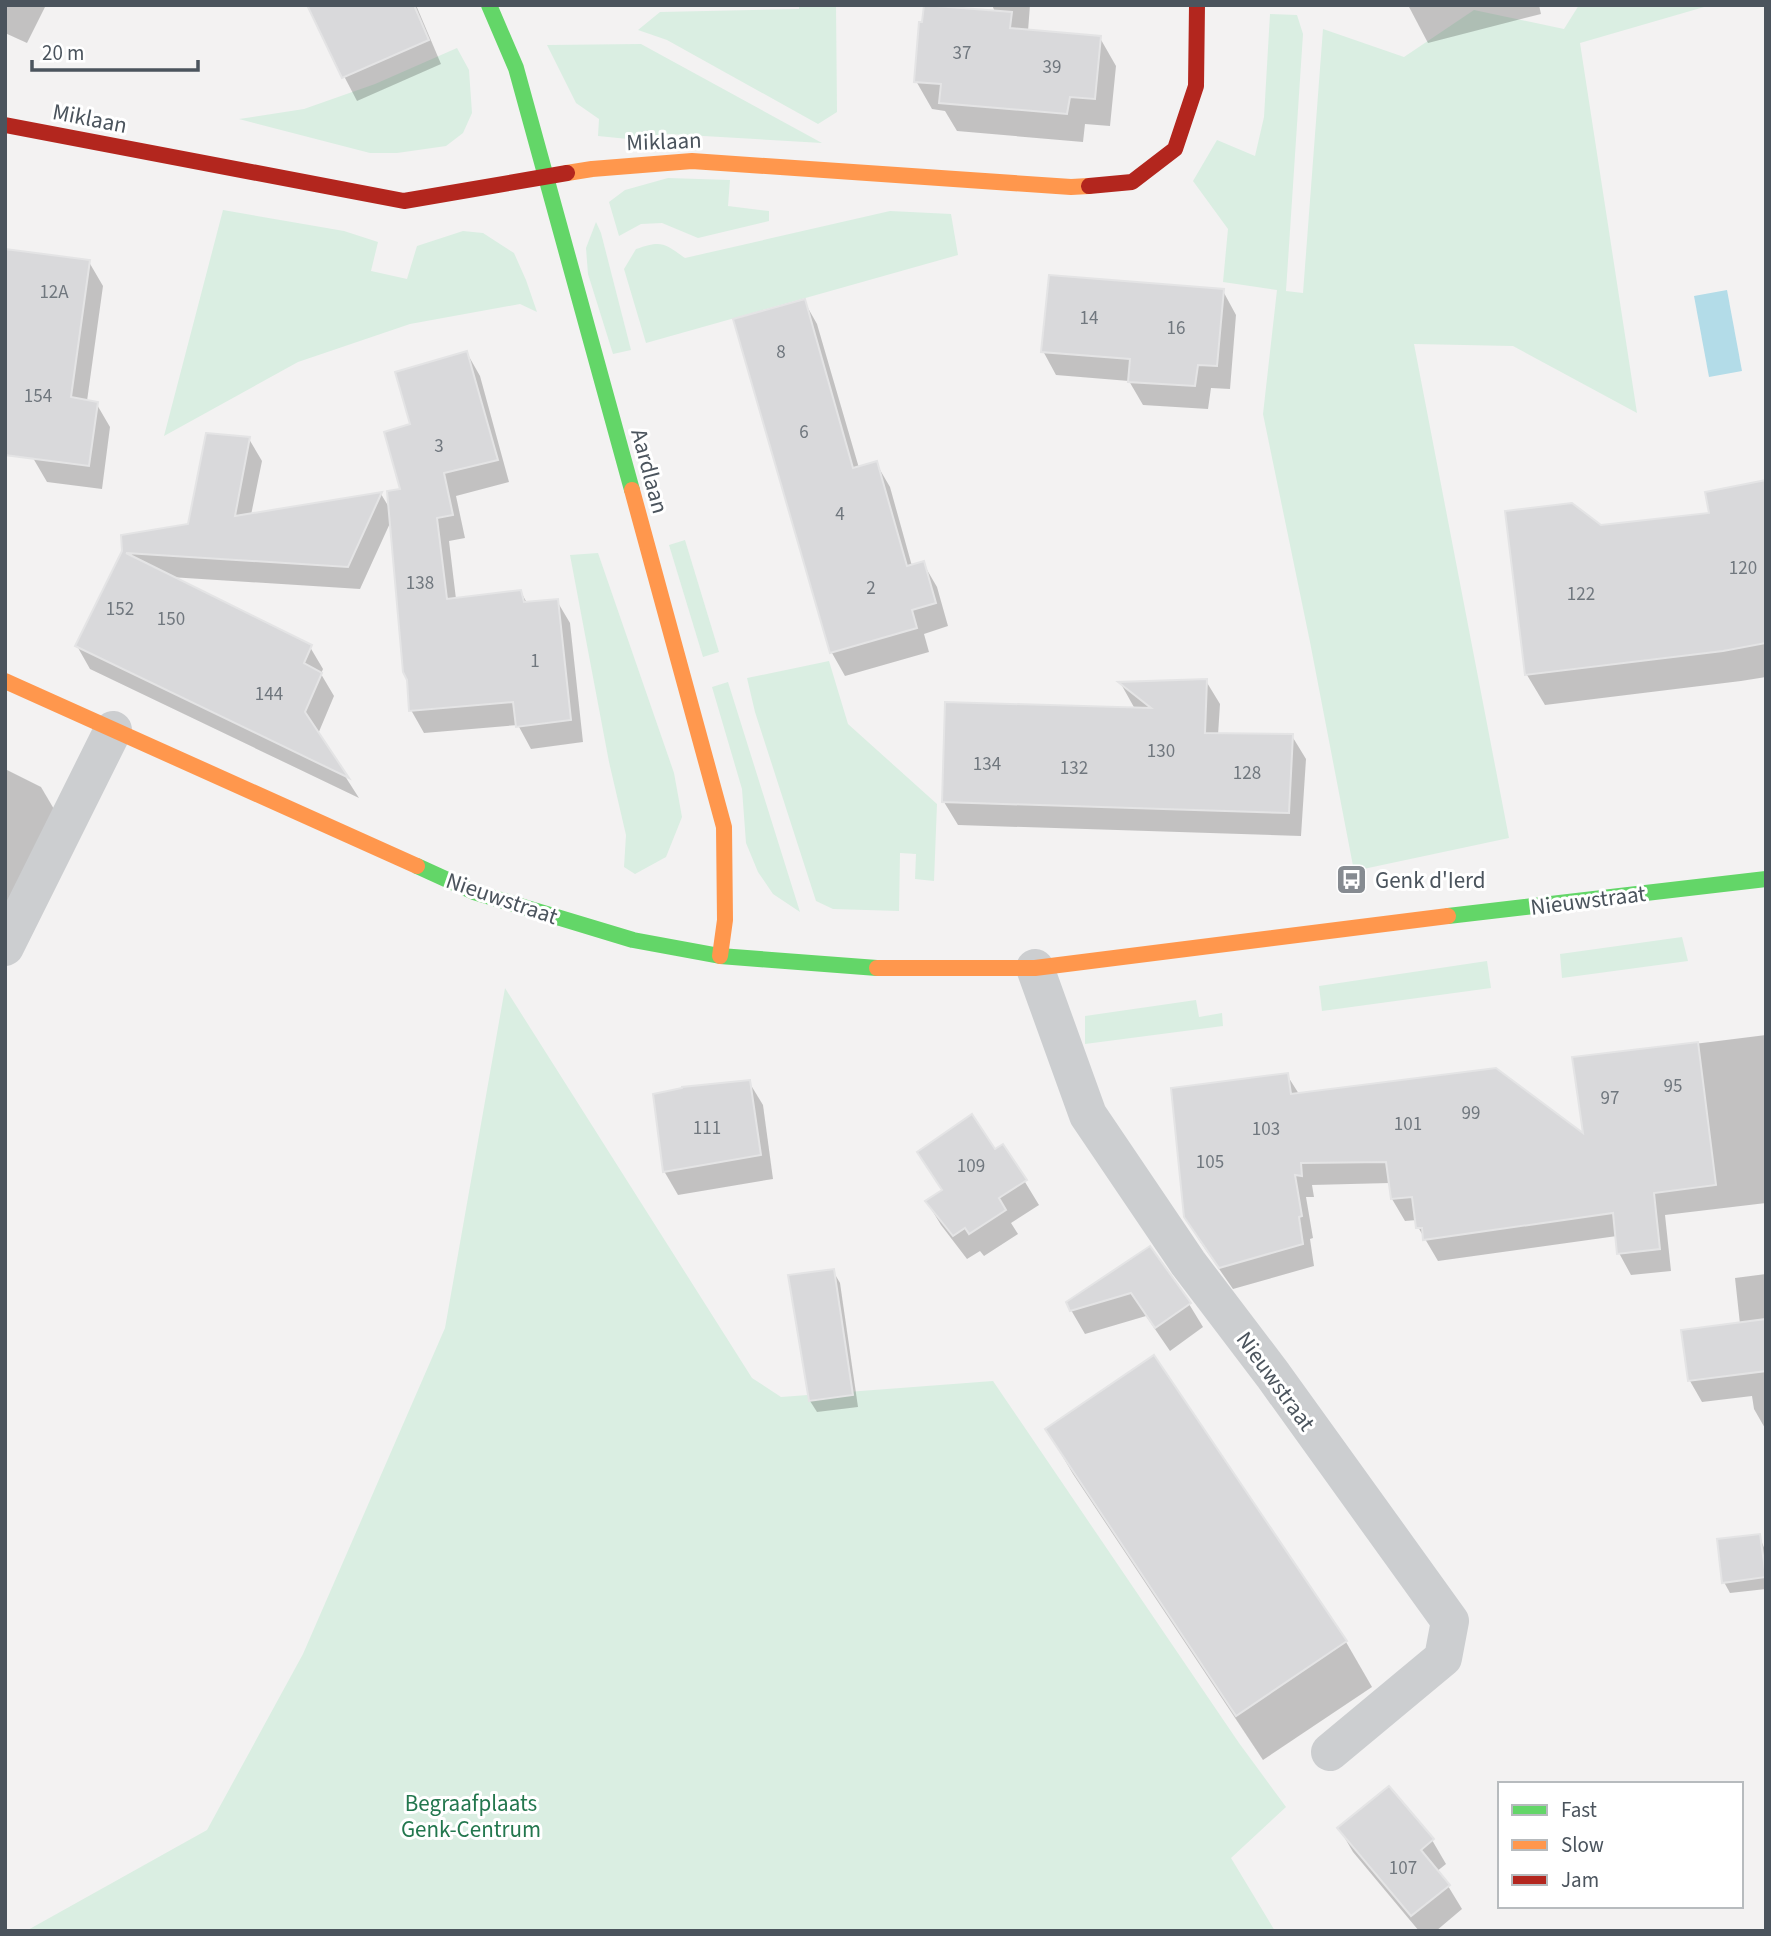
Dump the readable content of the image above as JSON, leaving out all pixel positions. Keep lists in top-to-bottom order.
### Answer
{
  "streets": {
    "street": ["Miklaan", "Aardlaan", "Nieuwstraat"]
  },
  "crossings": [
    ["Miklaan", "Aardlaan"],
    ["Aardlaan", "Nieuwstraat"]
  ],
  "parks": ["Begraafplaats Genk-Centrum"],
  "places": {
    "bus stop": ["Genk d'Ierd"]
  },
  "house_numbers": [
    "37",
    "39",
    "12A",
    "14",
    "16",
    "8",
    "154",
    "6",
    "3",
    "4",
    "120",
    "138",
    "2",
    "122",
    "152",
    "150",
    "1",
    "144",
    "130",
    "134",
    "132",
    "128",
    "95",
    "97",
    "99",
    "101",
    "111",
    "103",
    "105",
    "109",
    "107"
  ],
  "legend": ["Fast", "Slow", "Jam"],
  "scale_bar": "20 m"
}
